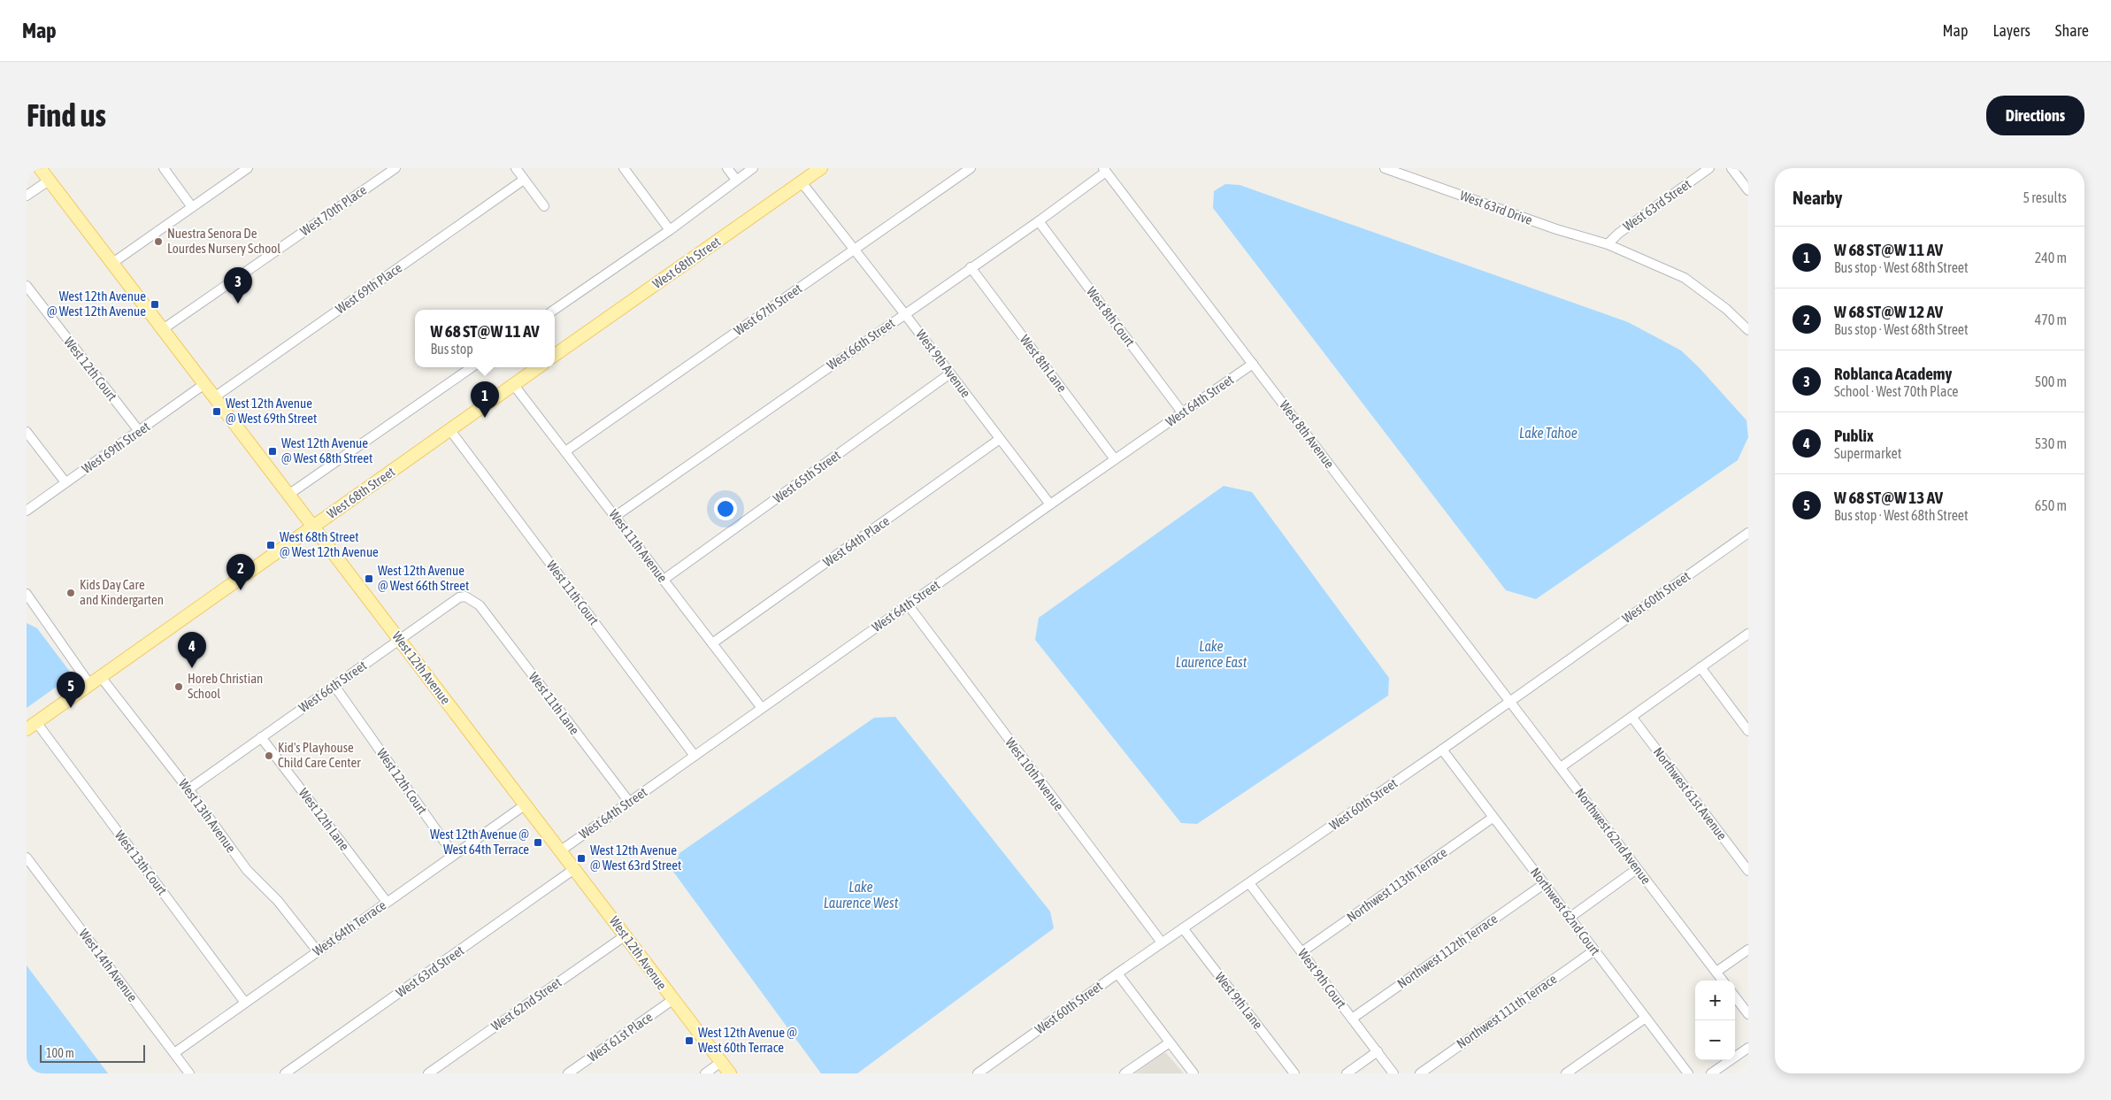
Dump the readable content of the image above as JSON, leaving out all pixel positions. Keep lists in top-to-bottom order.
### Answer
{
  "streets": {
    "main road": ["West 68th Street", "West 12th Avenue"],
    "street": [
      "West 63rd Street",
      "West 63rd Drive",
      "West 70th Place",
      "West 69th Place",
      "West 67th Street",
      "West 8th Court",
      "West 66th Street",
      "West 9th Avenue",
      "West 8th Lane",
      "West 12th Court",
      "West 64th Street",
      "West 8th Avenue",
      "West 69th Street",
      "West 65th Street",
      "West 64th Place",
      "West 11th Avenue",
      "West 11th Court",
      "West 60th Street",
      "West 11th Lane",
      "West 10th Avenue",
      "Northwest 61st Avenue",
      "West 13th Avenue",
      "West 12th Lane",
      "Northwest 62nd Avenue",
      "West 13th Court",
      "Northwest 113th Terrace",
      "Northwest 62nd Court",
      "West 64th Terrace",
      "Northwest 112th Terrace",
      "West 14th Avenue",
      "West 9th Court",
      "West 9th Lane",
      "West 62nd Street",
      "Northwest 111th Terrace",
      "West 61st Place"
    ]
  },
  "crossings": [
    ["West 63rd Street", "West 63rd Drive"],
    ["West 63rd Street", "West 12th Avenue"],
    ["West 70th Place", "West 12th Avenue"],
    ["West 68th Street", "West 9th Avenue"],
    ["West 68th Street", "West 11th Avenue"],
    ["West 68th Street", "West 11th Court"],
    ["West 68th Street", "West 12th Avenue"],
    ["West 68th Street", "West 13th Avenue"],
    ["West 68th Street", "West 13th Court"],
    ["West 69th Place", "West 12th Avenue"],
    ["West 67th Street", "West 9th Avenue"],
    ["West 67th Street", "West 11th Avenue"],
    ["West 8th Court", "West 66th Street"],
    ["West 8th Court", "West 64th Street"],
    ["West 66th Street", "West 9th Avenue"],
    ["West 66th Street", "West 8th Lane"],
    ["West 66th Street", "West 12th Court"],
    ["West 66th Street", "West 8th Avenue"],
    ["West 66th Street", "West 11th Avenue"],
    ["West 66th Street", "West 12th Avenue"],
    ["West 66th Street", "West 11th Lane"],
    ["West 66th Street", "West 13th Avenue"],
    ["West 66th Street", "West 12th Lane"],
    ["West 9th Avenue", "West 64th Street"],
    ["West 9th Avenue", "West 65th Street"],
    ["West 9th Avenue", "West 64th Place"],
    ["West 8th Lane", "West 64th Street"],
    ["West 12th Court", "West 69th Street"],
    ["West 12th Court", "West 64th Terrace"],
    ["West 64th Street", "West 8th Avenue"],
    ["West 64th Street", "West 11th Avenue"],
    ["West 64th Street", "West 11th Court"],
    ["West 64th Street", "West 12th Avenue"],
    ["West 64th Street", "West 11th Lane"],
    ["West 64th Street", "West 10th Avenue"],
    ["West 8th Avenue", "West 60th Street"],
    ["West 8th Avenue", "Northwest 62nd Avenue"],
    ["West 69th Street", "West 12th Avenue"],
    ["West 65th Street", "West 11th Avenue"],
    ["West 64th Place", "West 11th Avenue"],
    ["West 60th Street", "West 10th Avenue"],
    ["West 60th Street", "Northwest 62nd Avenue"],
    ["West 60th Street", "Northwest 62nd Court"],
    ["West 60th Street", "West 9th Court"],
    ["West 60th Street", "West 9th Lane"],
    ["West 12th Avenue", "West 64th Terrace"],
    ["West 12th Avenue", "West 62nd Street"],
    ["West 12th Avenue", "West 61st Place"],
    ["West 13th Avenue", "West 64th Terrace"],
    ["West 12th Lane", "West 64th Terrace"],
    ["West 13th Court", "West 64th Terrace"],
    ["Northwest 113th Terrace", "Northwest 62nd Court"],
    ["Northwest 113th Terrace", "West 9th Court"],
    ["Northwest 62nd Court", "Northwest 112th Terrace"],
    ["Northwest 62nd Court", "Northwest 111th Terrace"],
    ["West 64th Terrace", "West 14th Avenue"],
    ["Northwest 112th Terrace", "West 9th Court"]
  ],
  "water": ["Lake Tahoe", "Lake Laurence East", "Lake Laurence West"],
  "places": {
    "other": [
      "Nuestra Senora De Lourdes Nursery School",
      "Kids Day Care and Kindergarten",
      "Horeb Christian School",
      "Kid's Playhouse Child Care Center"
    ],
    "transit": [
      "West 12th Avenue @ West 12th Avenue",
      "West 12th Avenue @ West 69th Street",
      "West 12th Avenue @ West 68th Street",
      "West 68th Street @ West 12th Avenue",
      "West 12th Avenue @ West 66th Street",
      "West 12th Avenue @ West 64th Terrace",
      "West 12th Avenue @ West 63rd Street",
      "West 12th Avenue @ West 60th Terrace"
    ]
  },
  "scale_bar": "100 m",
  "page": {
    "header": "Map",
    "nav": ["Map", "Layers", "Share"],
    "buttons": "Directions",
    "title": "Find us",
    "heading": ["Nearby", "5 results"],
    "list": [
      {
        "mark": "1",
        "name": "W 68 ST@W 11 AV",
        "note": "Bus stop · West 68th Street",
        "value": "240 m"
      },
      {
        "mark": "2",
        "name": "W 68 ST@W 12 AV",
        "note": "Bus stop · West 68th Street",
        "value": "470 m"
      },
      {
        "mark": "3",
        "name": "Roblanca Academy",
        "note": "School · West 70th Place",
        "value": "500 m"
      },
      {
        "mark": "4",
        "name": "Publix",
        "note": "Supermarket",
        "value": "530 m"
      },
      {
        "mark": "5",
        "name": "W 68 ST@W 13 AV",
        "note": "Bus stop · West 68th Street",
        "value": "650 m"
      }
    ],
    "pins": [
      "3",
      "1",
      "2",
      "4",
      "5"
    ],
    "popup": ["W 68 ST@W 11 AV", "Bus stop"],
    "map_buttons": ["+", "−"],
    "scale": "100 m"
  }
}
